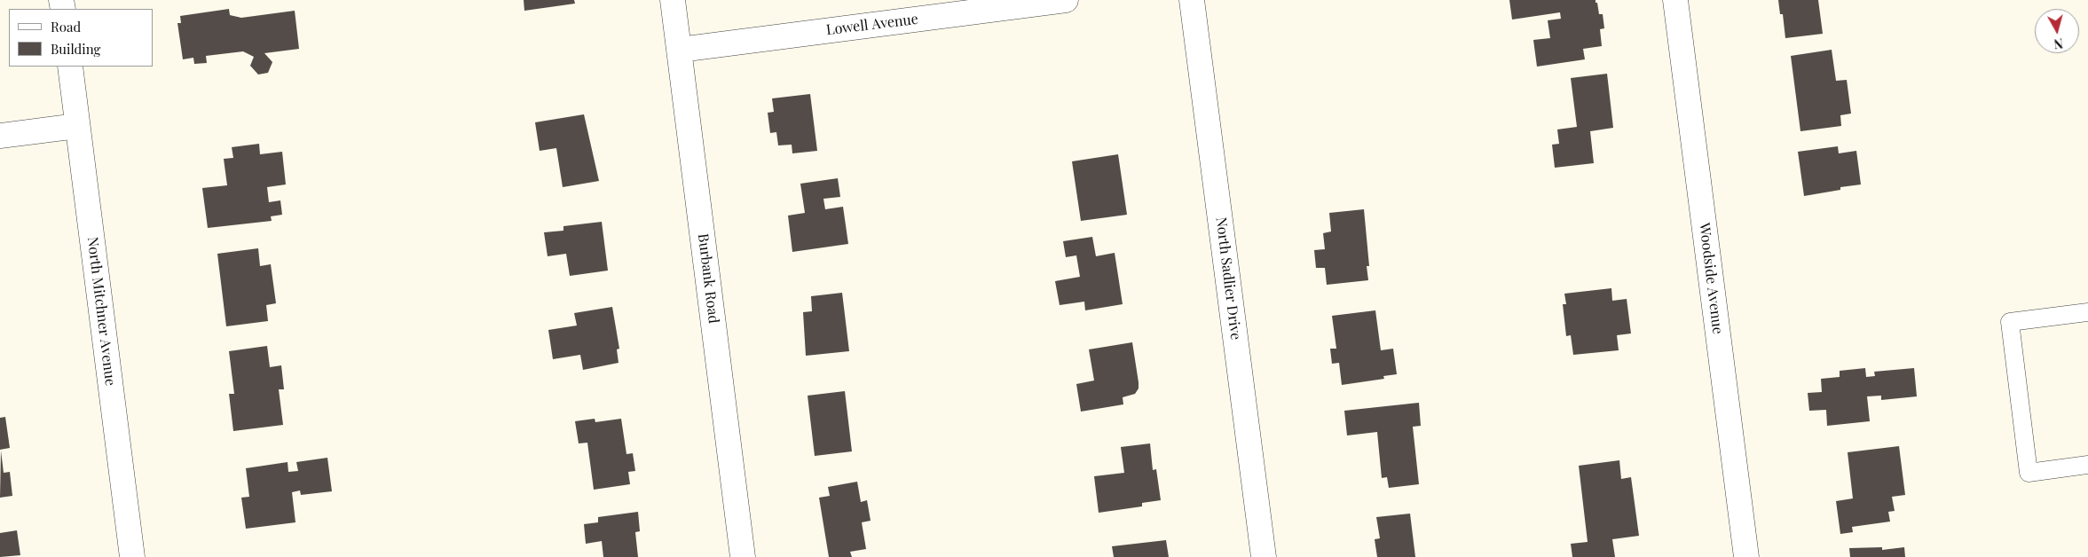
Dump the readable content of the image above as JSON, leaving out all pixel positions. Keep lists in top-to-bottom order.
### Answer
{
  "streets": {
    "street": [
      "Lowell Avenue",
      "Burbank Road",
      "North Sadlier Drive",
      "Woodside Avenue",
      "North Mitchner Avenue"
    ]
  },
  "crossings": [
    ["Lowell Avenue", "Burbank Road"]
  ],
  "legend": ["Road", "Building"],
  "north": "bottom"
}
